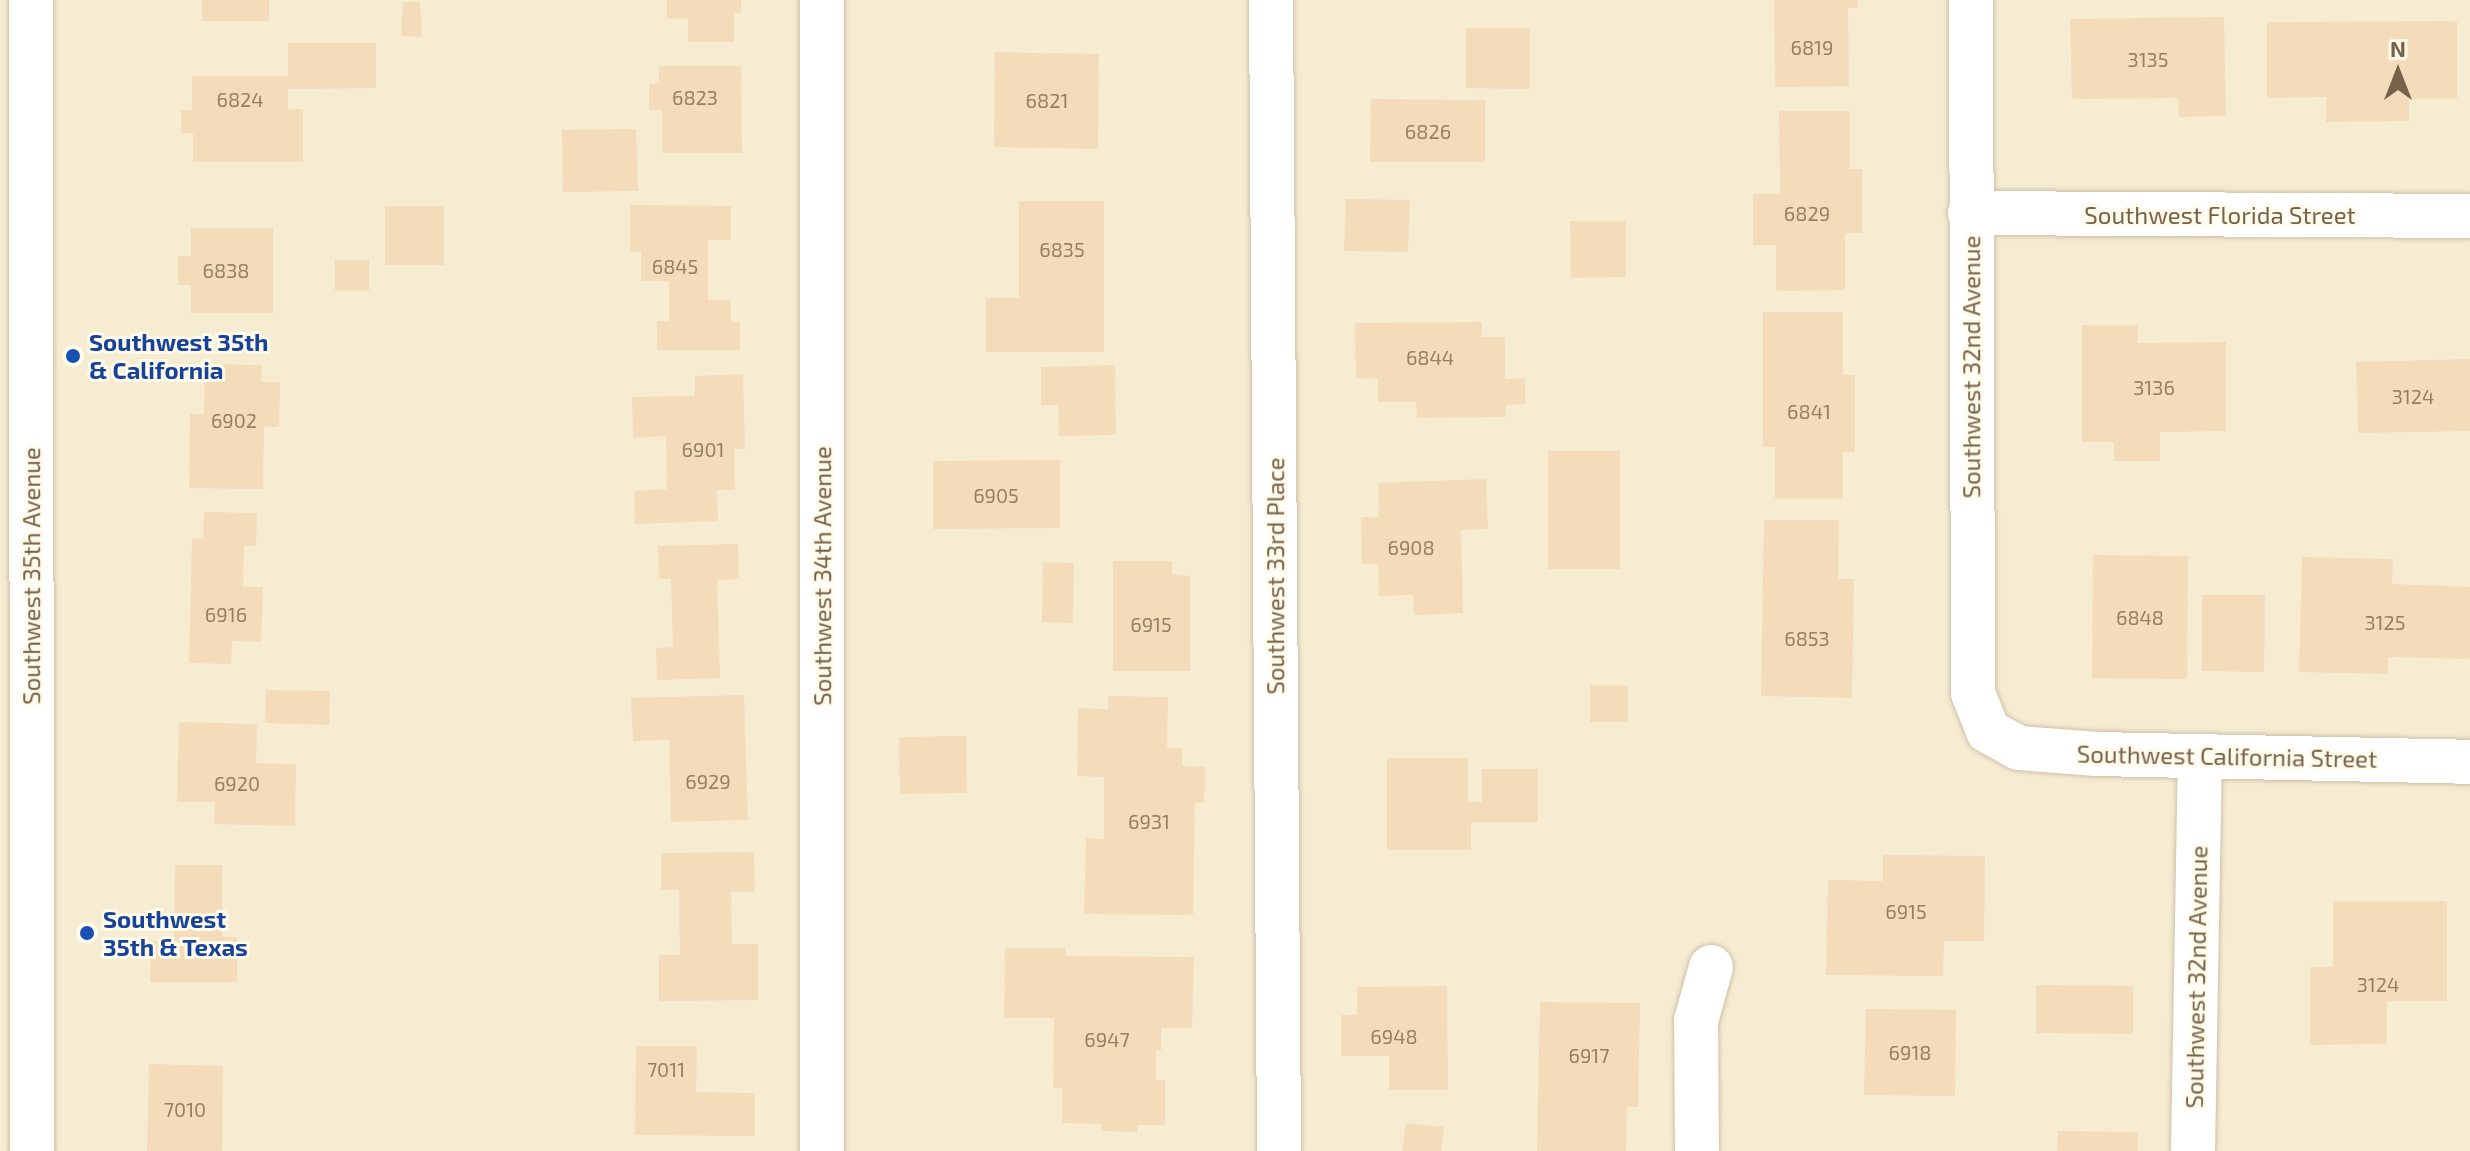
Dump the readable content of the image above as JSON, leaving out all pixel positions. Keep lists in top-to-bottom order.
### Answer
{
  "streets": {
    "street": [
      "Southwest Florida Street",
      "Southwest 32nd Avenue",
      "Southwest 35th Avenue",
      "Southwest 34th Avenue",
      "Southwest 33rd Place",
      "Southwest California Street"
    ]
  },
  "crossings": [
    ["Southwest Florida Street", "Southwest 32nd Avenue"],
    ["Southwest 32nd Avenue", "Southwest California Street"]
  ],
  "places": ["Southwest 35th & California", "Southwest 35th & Texas"],
  "house_numbers": [
    "6819",
    "3135",
    "6823",
    "6824",
    "6821",
    "6826",
    "6829",
    "6835",
    "6845",
    "6838",
    "6844",
    "3136",
    "3124",
    "6841",
    "6902",
    "6901",
    "6905",
    "6908",
    "6916",
    "6848",
    "3125",
    "6915",
    "6853",
    "6929",
    "6920",
    "6931",
    "6915",
    "3124",
    "6948",
    "6947",
    "6918",
    "6917",
    "7011",
    "7010"
  ],
  "north": "top"
}
